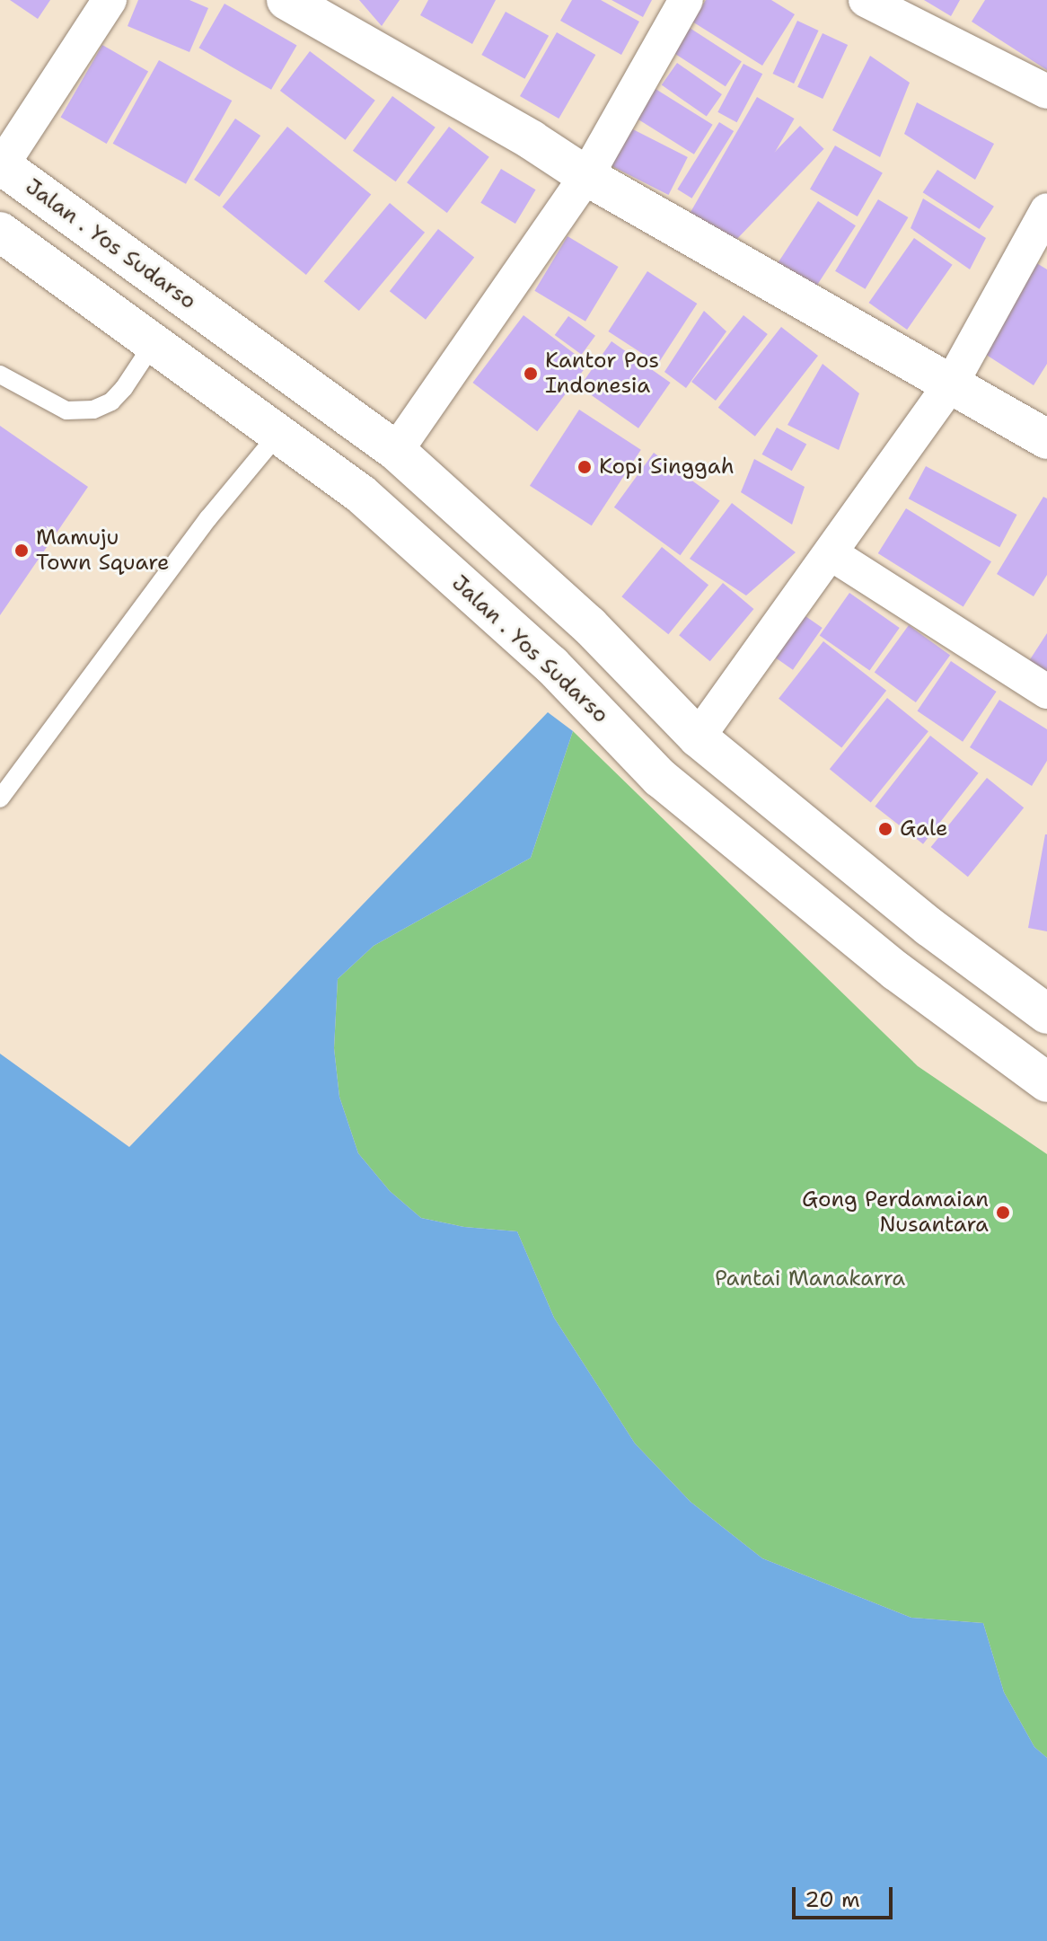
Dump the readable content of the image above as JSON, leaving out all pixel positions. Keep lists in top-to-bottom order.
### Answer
{
  "streets": {
    "main road": ["Jalan . Yos Sudarso"]
  },
  "parks": ["Pantai Manakarra"],
  "places": [
    "Kantor Pos Indonesia",
    "Kopi Singgah",
    "Mamuju Town Square",
    "Gale",
    "Gong Perdamaian Nusantara"
  ],
  "scale_bar": "20 m"
}
